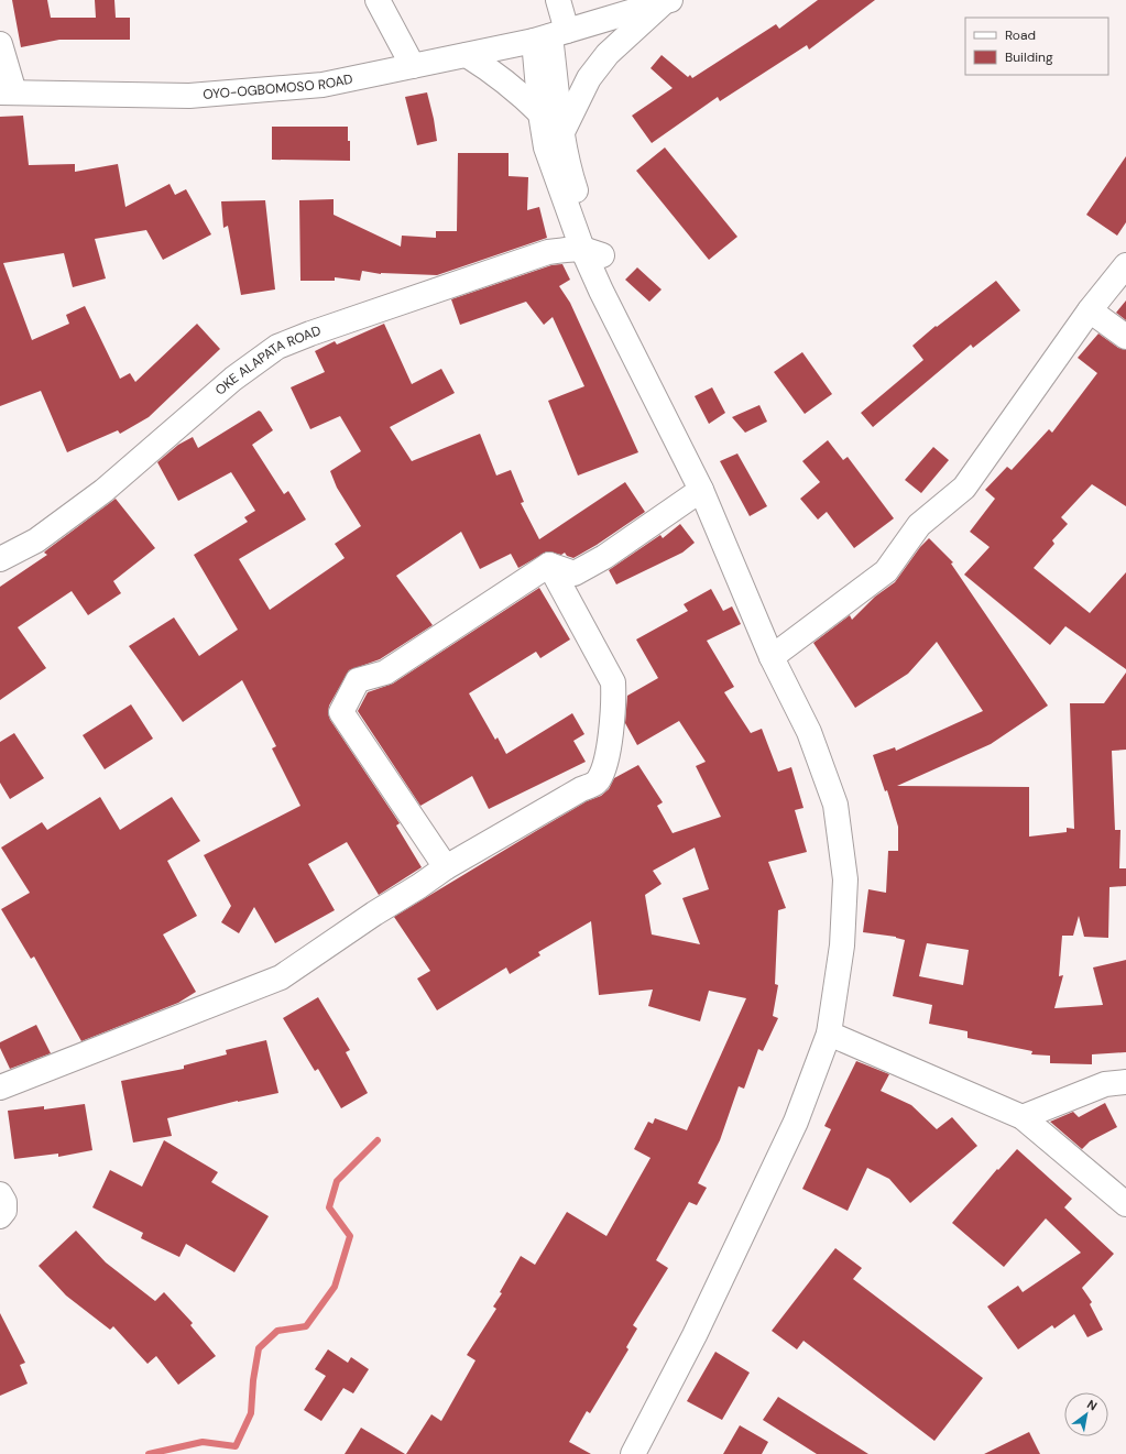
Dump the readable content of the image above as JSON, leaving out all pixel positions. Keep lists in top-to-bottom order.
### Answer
{
  "streets": {
    "main road": ["OYO-OGBOMOSO ROAD", "OKE ALAPATA ROAD"]
  },
  "legend": ["Road", "Building"],
  "north": "top right"
}
